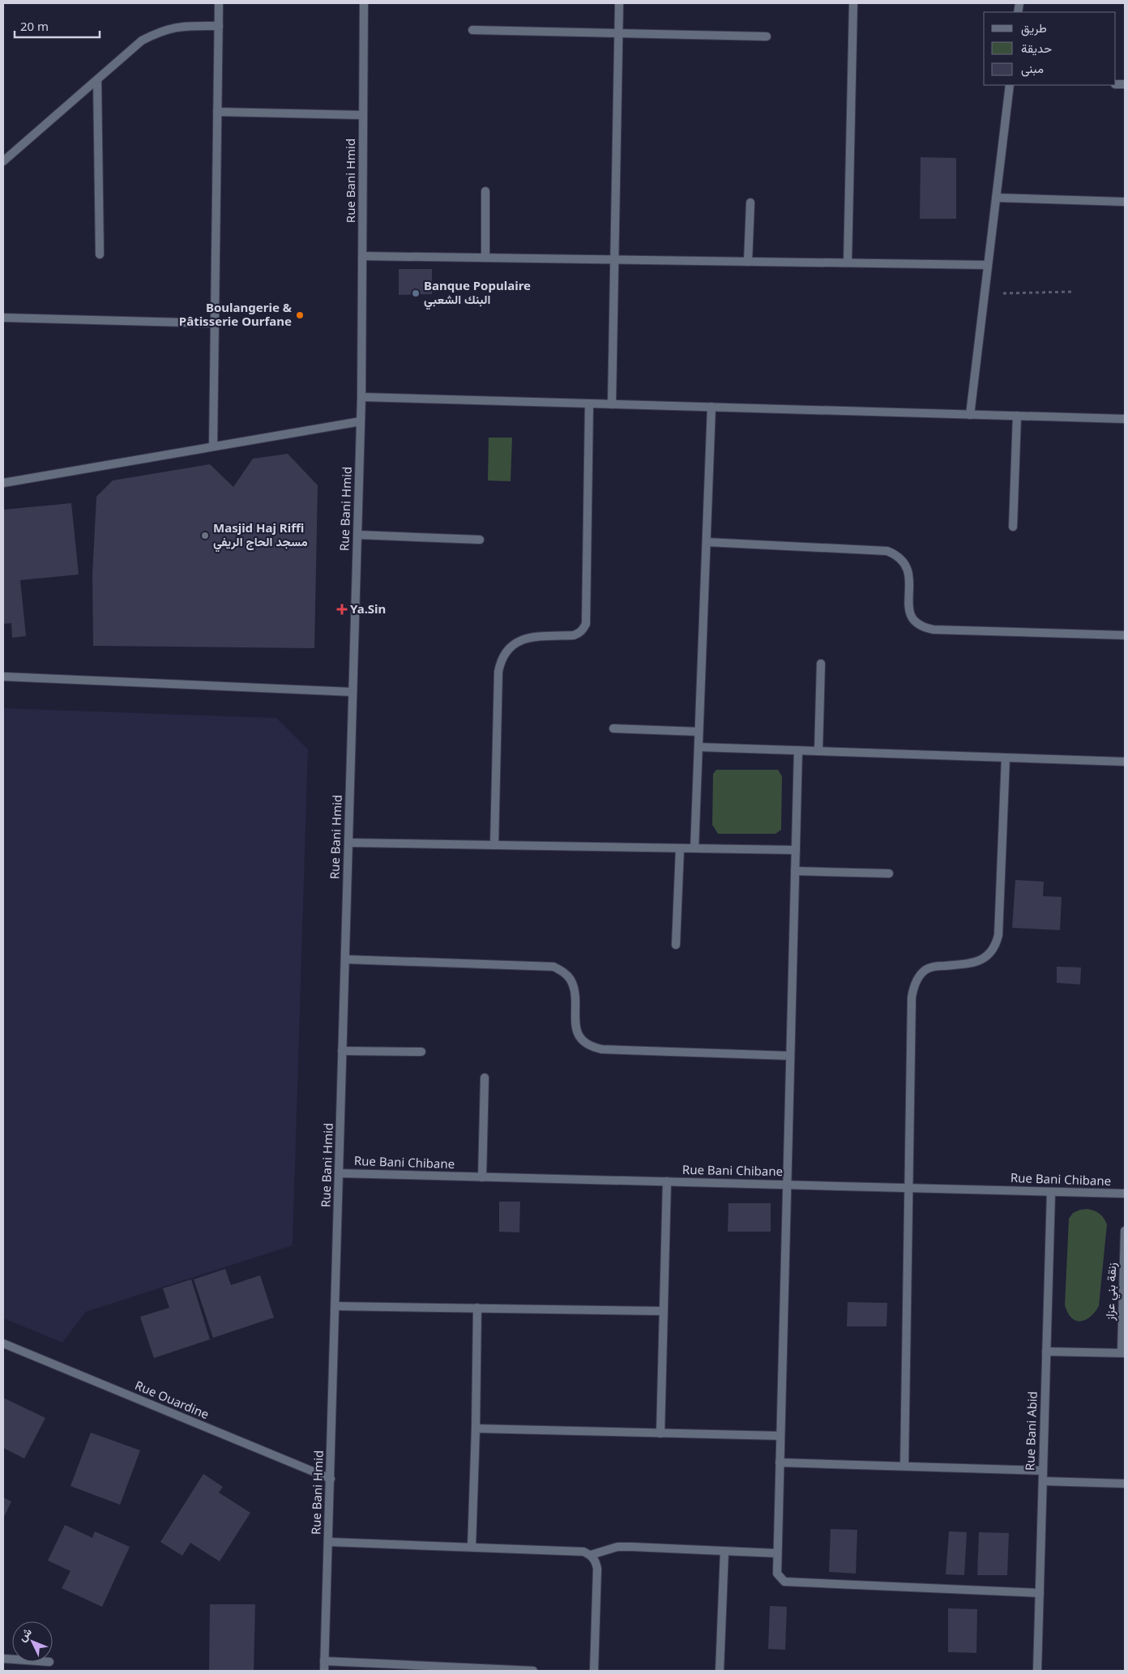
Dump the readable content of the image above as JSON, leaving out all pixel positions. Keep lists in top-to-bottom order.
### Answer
{
  "streets": {
    "street": [
      "Rue Bani Hmid",
      "Rue Bani Chibane",
      "زنقة بني عزاز",
      "Rue Ouardine",
      "Rue Bani Abid"
    ]
  },
  "crossings": [
    ["Rue Bani Hmid", "Rue Bani Chibane"],
    ["Rue Bani Hmid", "Rue Ouardine"],
    ["Rue Bani Chibane", "Rue Bani Abid"]
  ],
  "places": {
    "other": ["Banque Populaire البنك الشعبي", "Boulangerie & Pâtisserie Ourfane", "Masjid Haj Riffi مسجد الحاج الريفي"],
    "health": ["Ya.Sin"]
  },
  "legend": ["طريق", "حديقة", "مبنى"],
  "scale_bar": "20 m",
  "north": "top left"
}
